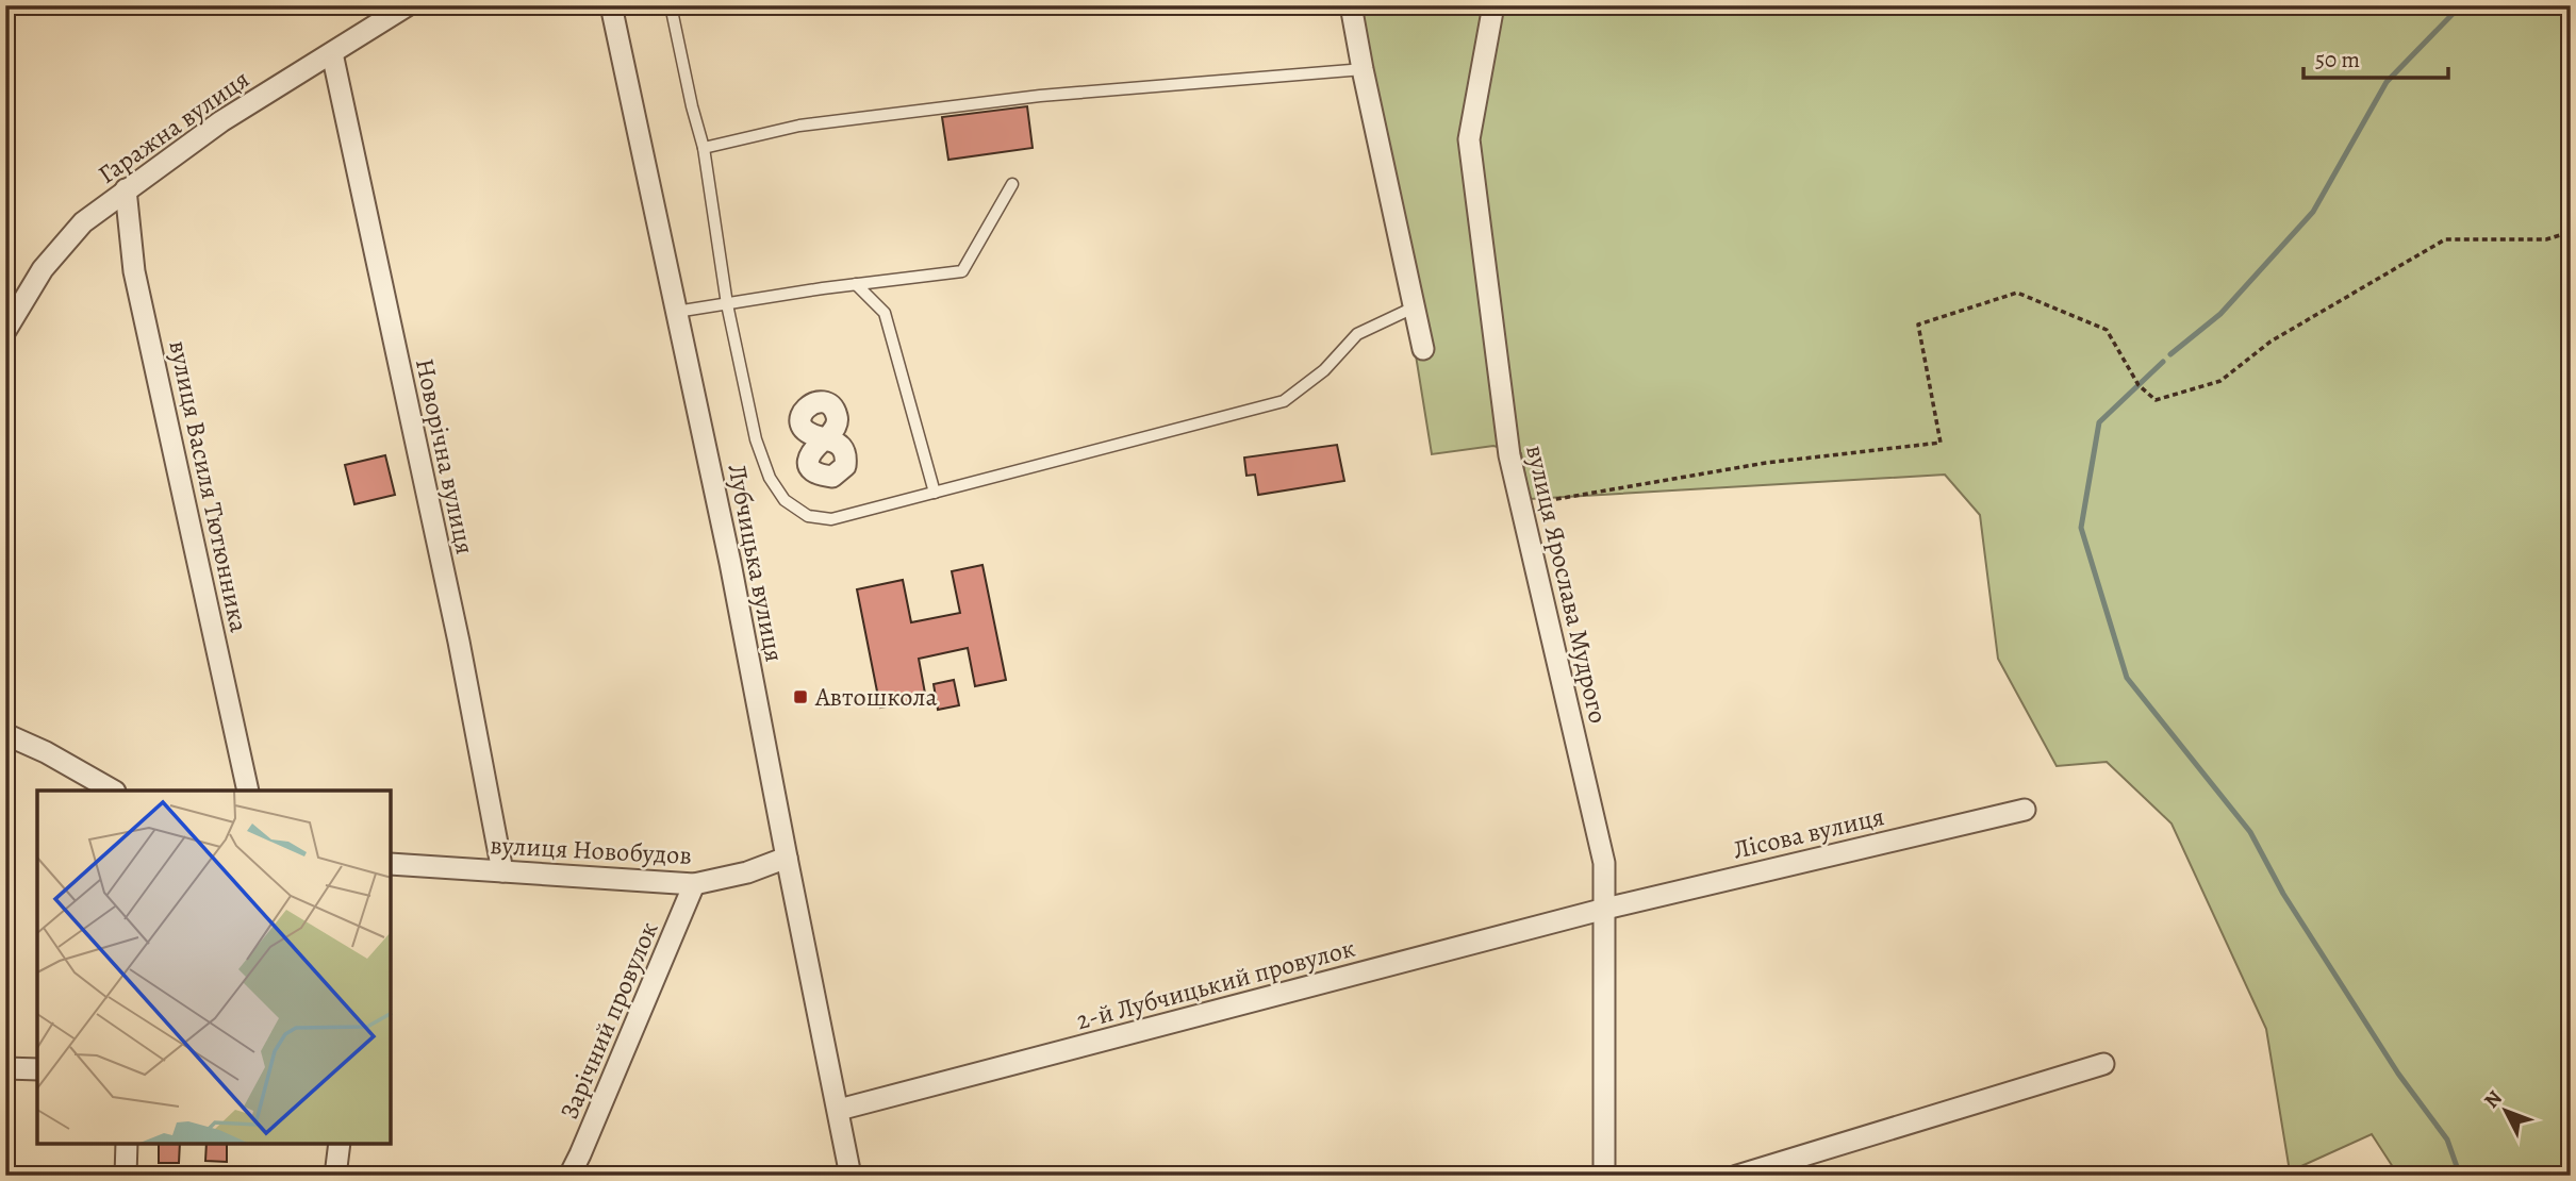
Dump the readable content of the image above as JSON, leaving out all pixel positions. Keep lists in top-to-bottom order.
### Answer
{
  "streets": {
    "street": [
      "Гаражна вулиця",
      "Новорічна вулиця",
      "вулиця Василя Тютюнника",
      "Лубчицька вулиця",
      "вулиця Ярослава Мудрого",
      "Лісова вулиця",
      "вулиця Новобудов",
      "2-й Лубчицький провулок",
      "Зарічний провулок"
    ]
  },
  "crossings": [
    ["Гаражна вулиця", "Новорічна вулиця"],
    ["Гаражна вулиця", "вулиця Василя Тютюнника"],
    ["Новорічна вулиця", "вулиця Новобудов"],
    ["Лубчицька вулиця", "вулиця Новобудов"],
    ["Лубчицька вулиця", "2-й Лубчицький провулок"],
    ["вулиця Ярослава Мудрого", "Лісова вулиця"],
    ["вулиця Ярослава Мудрого", "2-й Лубчицький провулок"],
    ["Лісова вулиця", "2-й Лубчицький провулок"],
    ["вулиця Новобудов", "Зарічний провулок"]
  ],
  "places": {
    "transit": ["Автошкола"]
  },
  "scale_bar": "50 m",
  "north": "top left"
}
